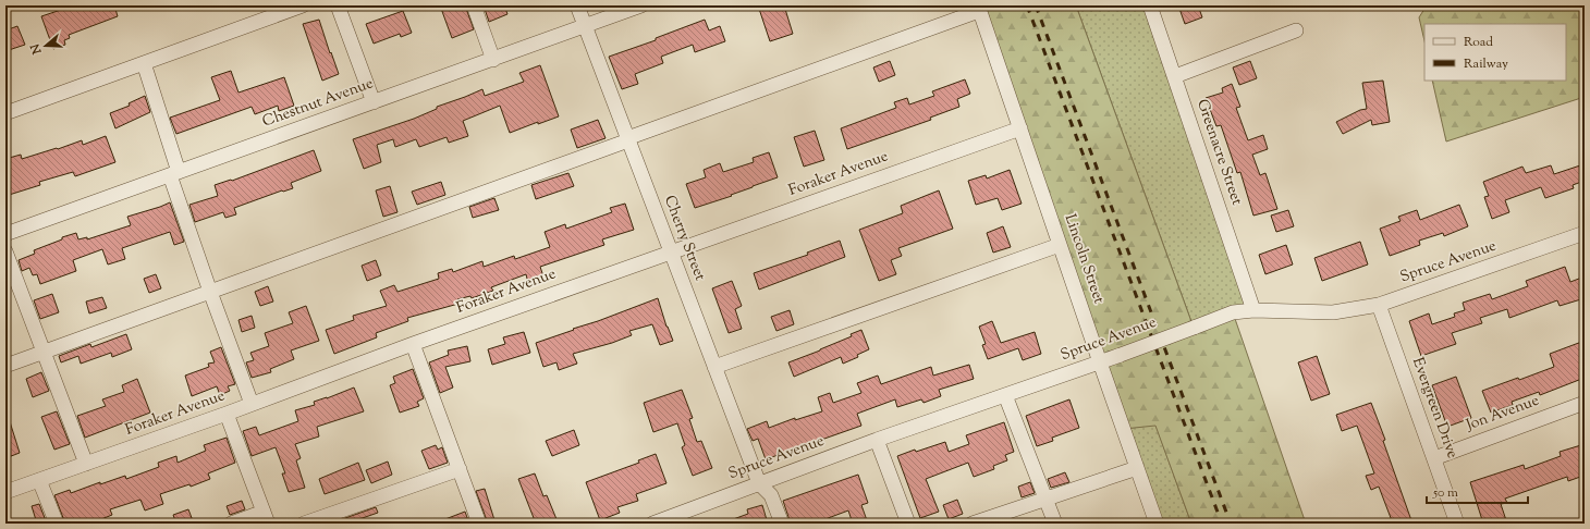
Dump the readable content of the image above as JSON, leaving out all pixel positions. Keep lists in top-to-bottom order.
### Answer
{
  "streets": {
    "street": [
      "Chestnut Avenue",
      "Greenacre Street",
      "Foraker Avenue",
      "Cherry Street",
      "Lincoln Street",
      "Spruce Avenue",
      "Evergreen Drive",
      "Jon Avenue"
    ]
  },
  "crossings": [
    ["Chestnut Avenue", "Cherry Street"],
    ["Greenacre Street", "Spruce Avenue"],
    ["Foraker Avenue", "Cherry Street"],
    ["Foraker Avenue", "Lincoln Street"],
    ["Cherry Street", "Spruce Avenue"],
    ["Lincoln Street", "Spruce Avenue"],
    ["Spruce Avenue", "Evergreen Drive"],
    ["Evergreen Drive", "Jon Avenue"]
  ],
  "legend": ["Road", "Railway"],
  "scale_bar": "50 m",
  "north": "left"
}
